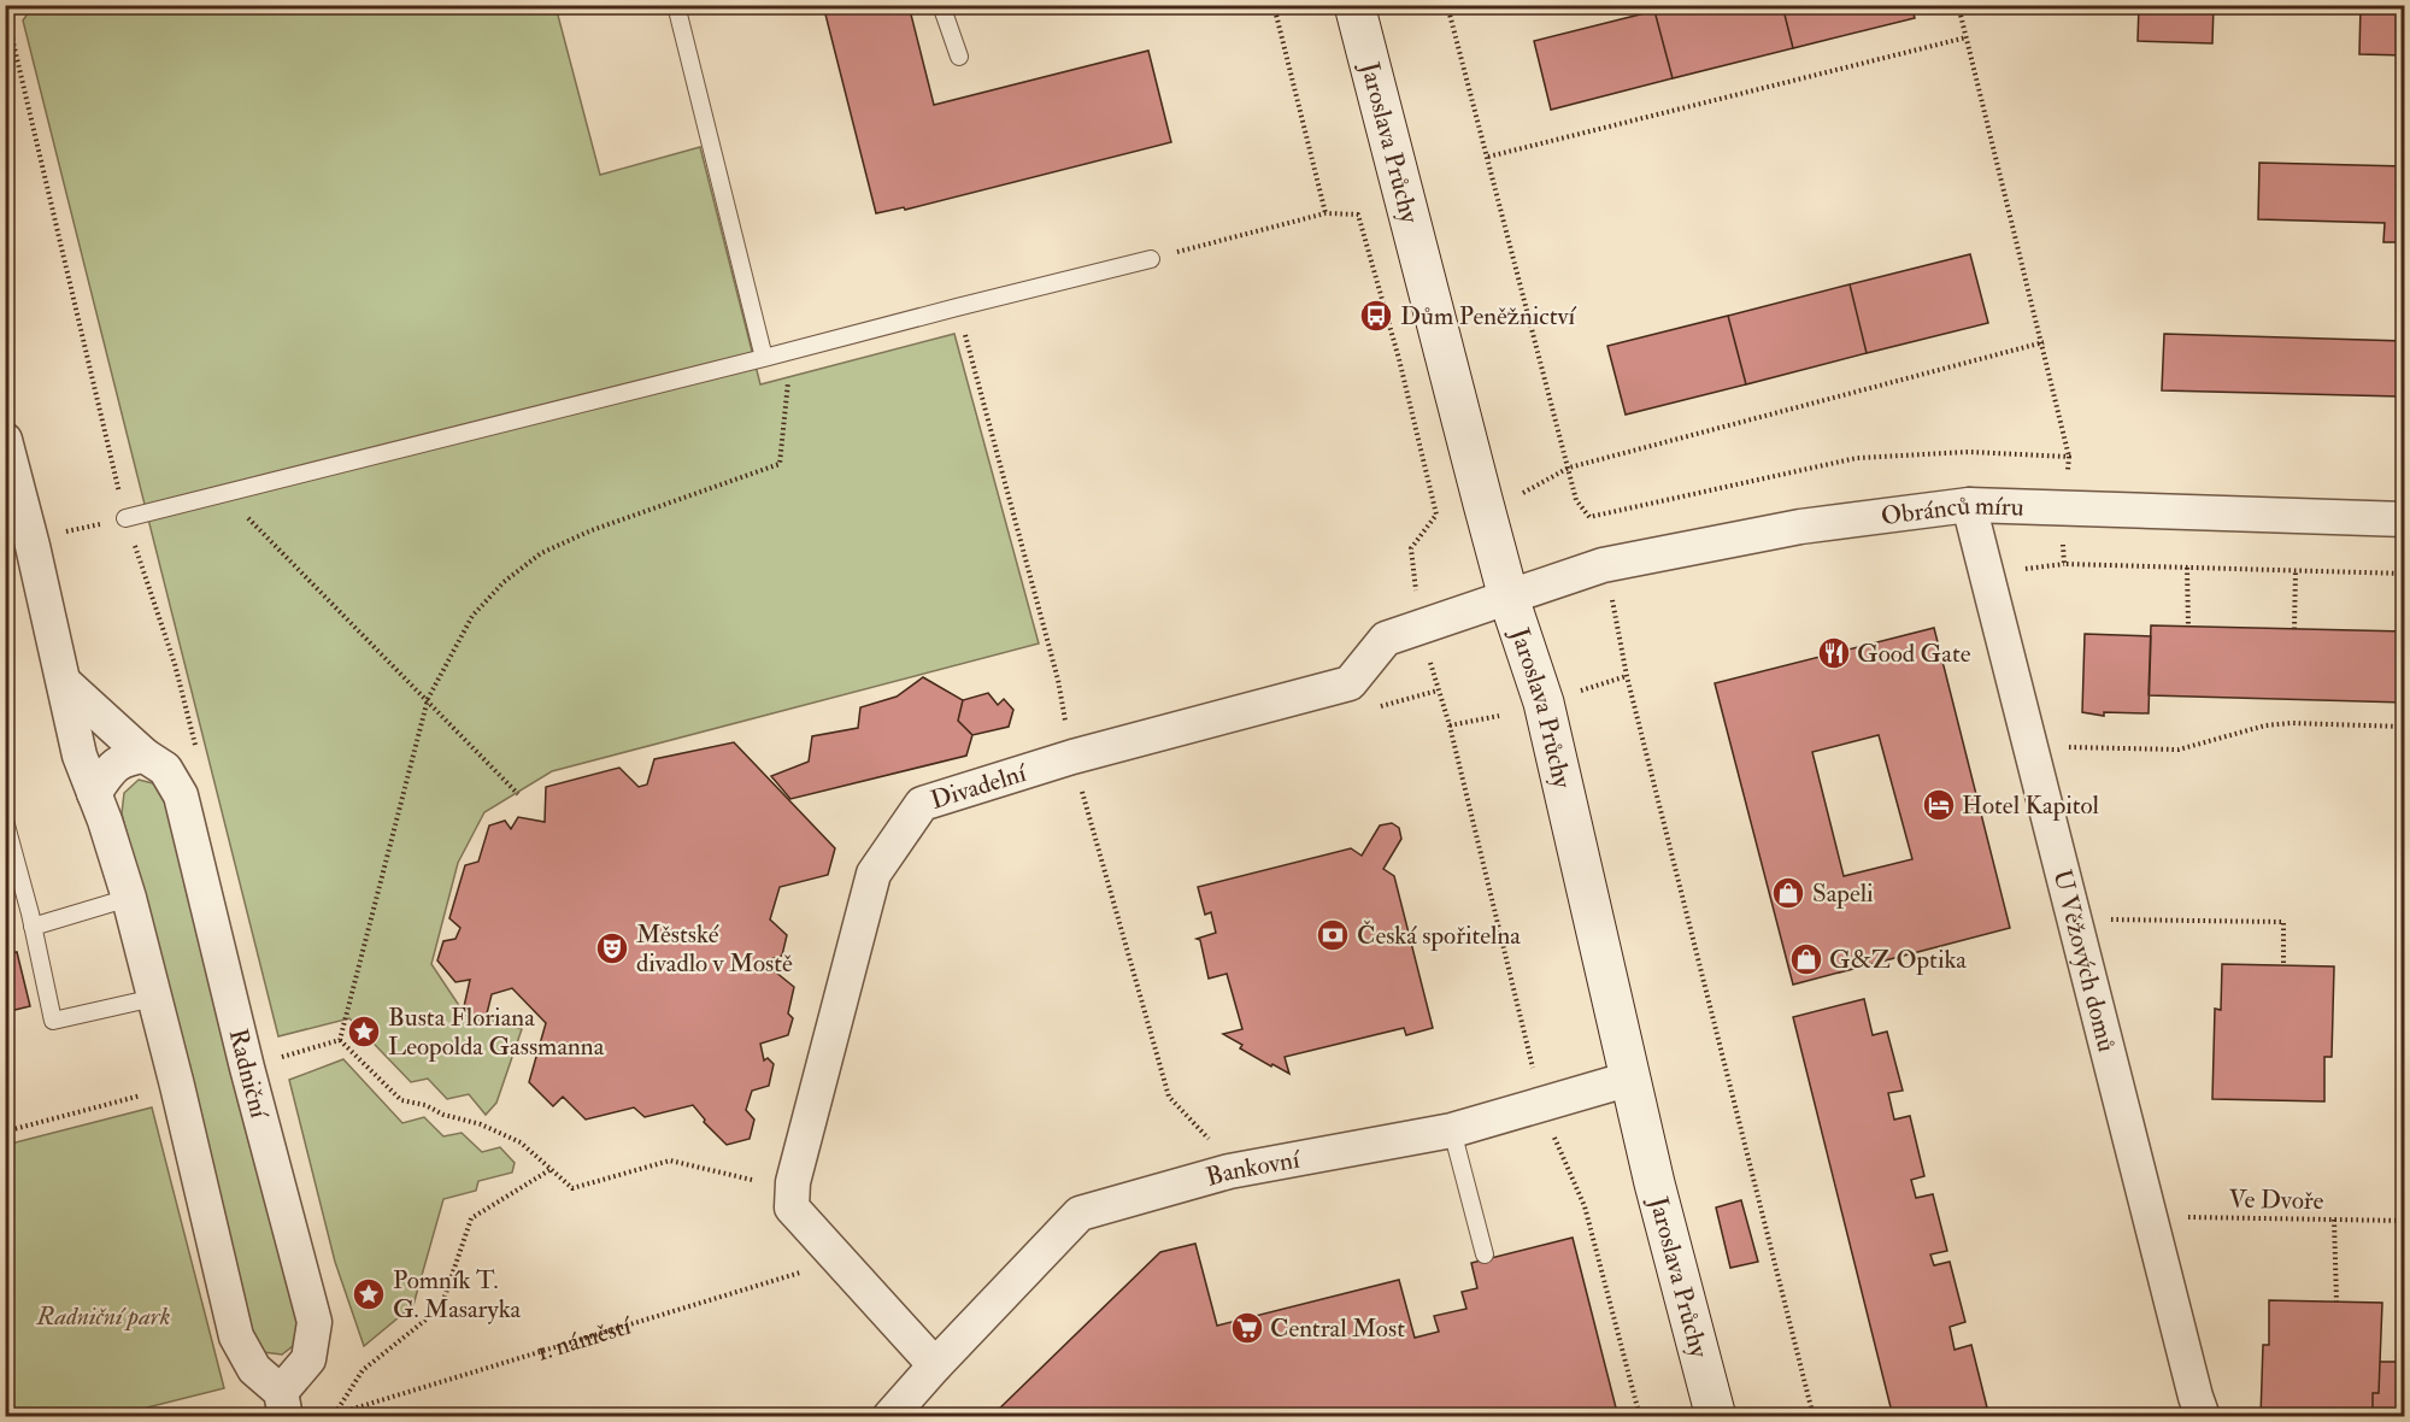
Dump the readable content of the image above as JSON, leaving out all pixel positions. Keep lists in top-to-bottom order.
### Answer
{
  "streets": {
    "street": [
      "Jaroslava Průchy",
      "Obránců míru",
      "Divadelní",
      "U Věžových domů",
      "Radniční",
      "Bankovní"
    ],
    "path": ["Ve Dvoře", "1. náměstí"]
  },
  "crossings": [
    ["Jaroslava Průchy", "Obránců míru"],
    ["Jaroslava Průchy", "Divadelní"],
    ["Jaroslava Průchy", "Bankovní"],
    ["Obránců míru", "Divadelní"],
    ["Obránců míru", "U Věžových domů"],
    ["Divadelní", "Bankovní"],
    ["Divadelní", "1. náměstí"],
    ["U Věžových domů", "Ve Dvoře"]
  ],
  "parks": ["Radniční park"],
  "places": {
    "bus stop": ["Dům Peněžnictví"],
    "restaurant": ["Good Gate"],
    "hotel": ["Hotel Kapitol"],
    "shop": ["Sapeli", "G&Z Optika"],
    "bank": ["Česká spořitelna"],
    "theatre": ["Městské divadlo v Mostě"],
    "place": ["Busta Floriana Leopolda Gassmanna", "Pomník T. G. Masaryka"],
    "supermarket": ["Central Most"]
  }
}
